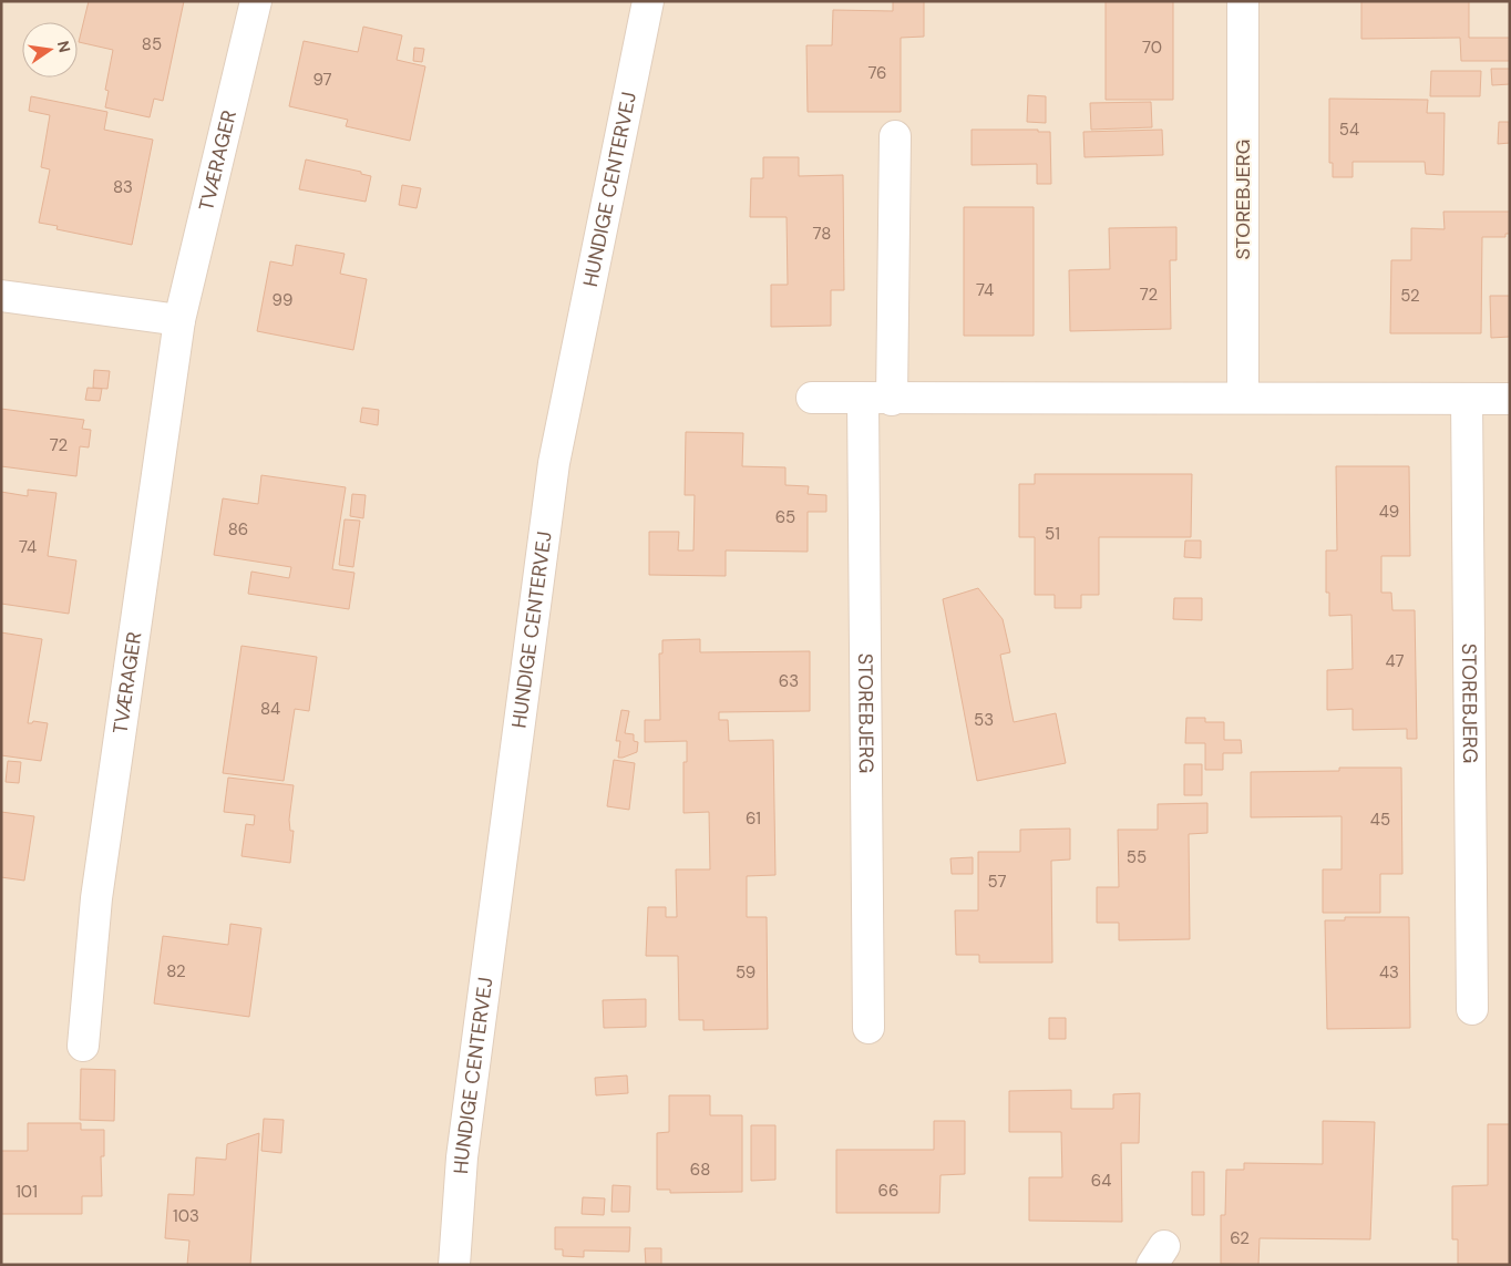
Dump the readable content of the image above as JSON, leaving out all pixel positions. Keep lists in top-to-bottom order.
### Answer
{
  "streets": {
    "street": ["TVÆRAGER", "HUNDIGE CENTERVEJ", "STOREBJERG"]
  },
  "house_numbers": [
    "85",
    "70",
    "76",
    "97",
    "54",
    "83",
    "78",
    "74",
    "72",
    "52",
    "99",
    "72",
    "49",
    "65",
    "86",
    "51",
    "74",
    "47",
    "63",
    "84",
    "53",
    "61",
    "45",
    "55",
    "57",
    "82",
    "59",
    "43",
    "68",
    "64",
    "66",
    "101",
    "103",
    "62"
  ],
  "north": "right"
}
